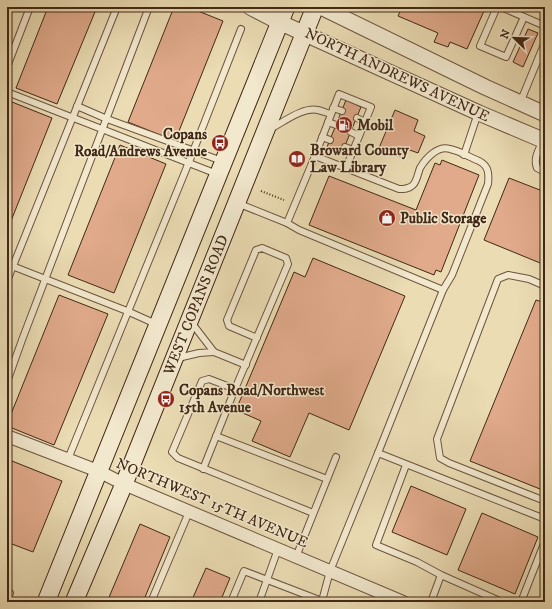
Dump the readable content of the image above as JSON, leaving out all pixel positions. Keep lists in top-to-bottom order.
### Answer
{
  "streets": {
    "main road": ["WEST COPANS ROAD"],
    "street": ["NORTH ANDREWS AVENUE", "NORTHWEST 15TH AVENUE"]
  },
  "crossings": [
    ["NORTH ANDREWS AVENUE", "WEST COPANS ROAD"],
    ["WEST COPANS ROAD", "NORTHWEST 15TH AVENUE"]
  ],
  "places": {
    "fuel station": ["Mobil"],
    "bus stop": ["Copans Road/Andrews Avenue", "Copans Road/Northwest 15th Avenue"],
    "library": ["Broward County Law Library"],
    "shop": ["Public Storage"]
  },
  "north": "top left"
}
